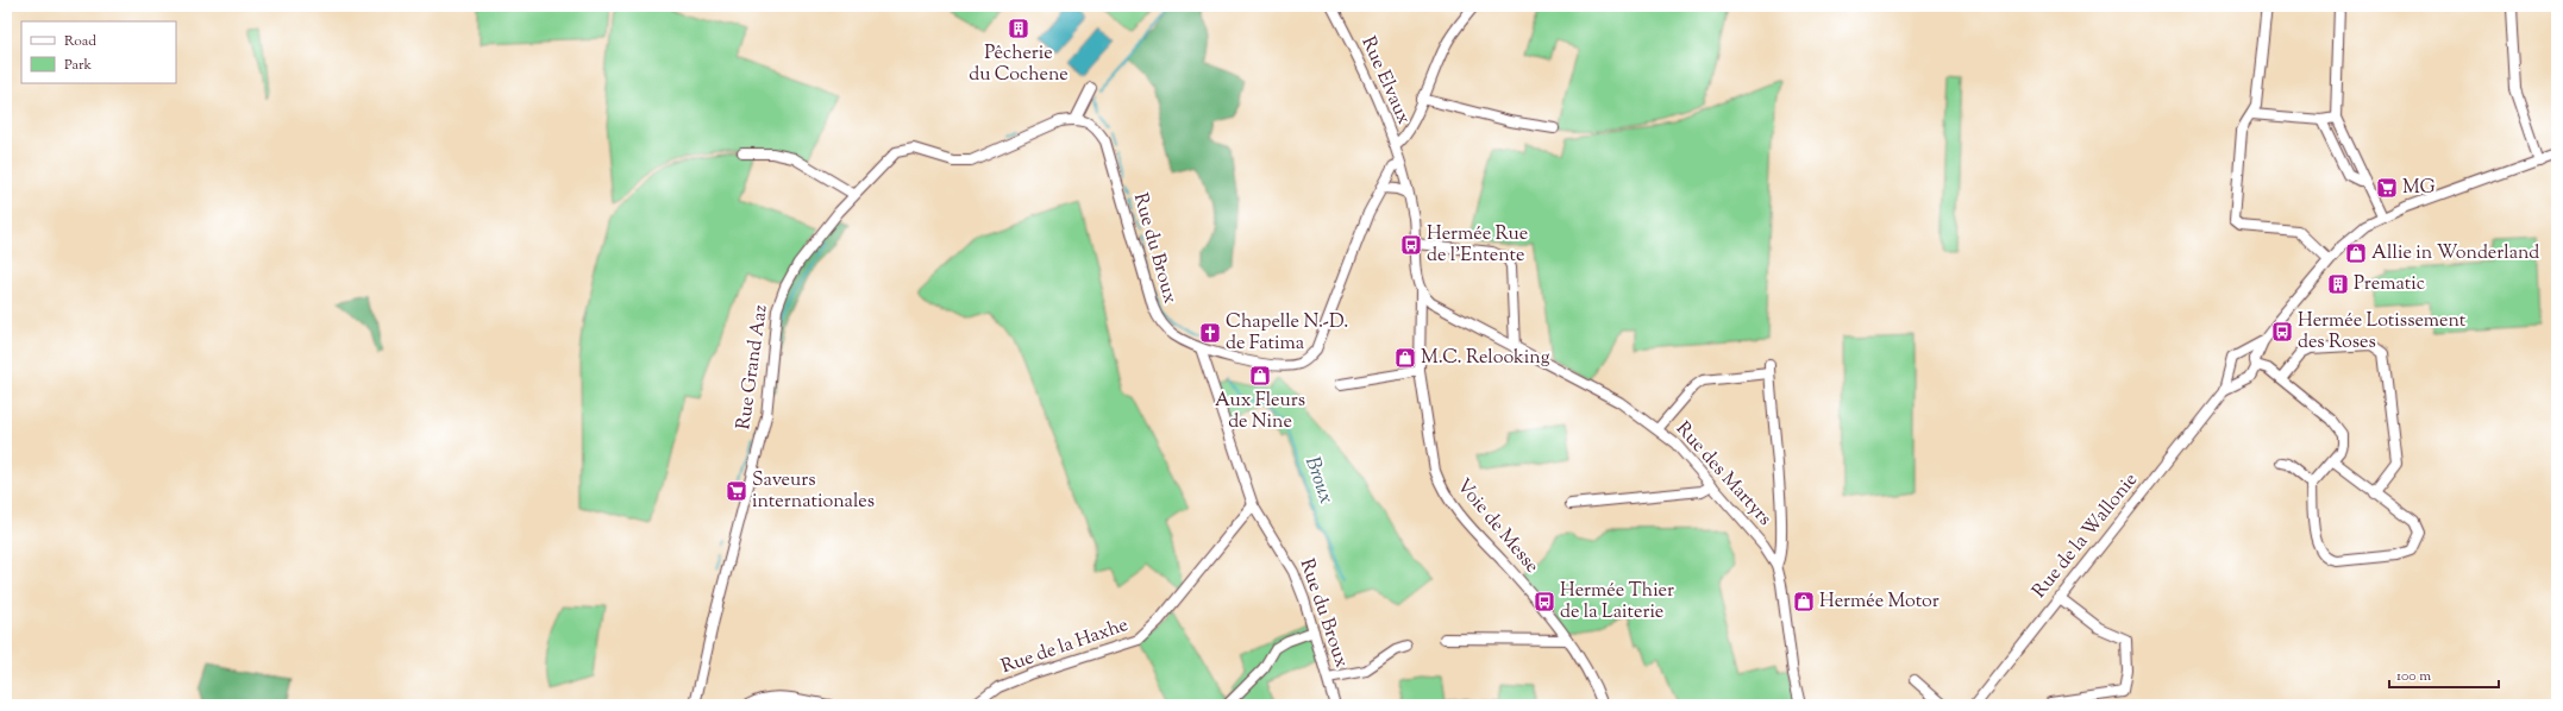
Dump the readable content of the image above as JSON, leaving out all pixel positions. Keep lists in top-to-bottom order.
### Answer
{
  "streets": {
    "street": [
      "Rue Elvaux",
      "Rue du Broux",
      "Rue Grand Aaz",
      "Rue des Martyrs",
      "Voie de Messe",
      "Rue de la Wallonie",
      "Rue de la Haxhe"
    ]
  },
  "crossings": [
    ["Rue du Broux", "Rue Grand Aaz"],
    ["Rue du Broux", "Rue de la Haxhe"],
    ["Rue des Martyrs", "Voie de Messe"]
  ],
  "water": ["Broux"],
  "places": {
    "building": ["Pêcherie du Cochene", "Prematic"],
    "supermarket": ["MG", "Saveurs internationales"],
    "bus stop": ["Hermée Rue de l'Entente", "Hermée Lotissement des Roses", "Hermée Thier de la Laiterie"],
    "shop": [
      "Allie in Wonderland",
      "M.C. Relooking",
      "Aux Fleurs de Nine",
      "Hermée Motor"
    ],
    "church": ["Chapelle N.-D. de Fatima"]
  },
  "legend": ["Road", "Park"],
  "scale_bar": "100 m"
}
